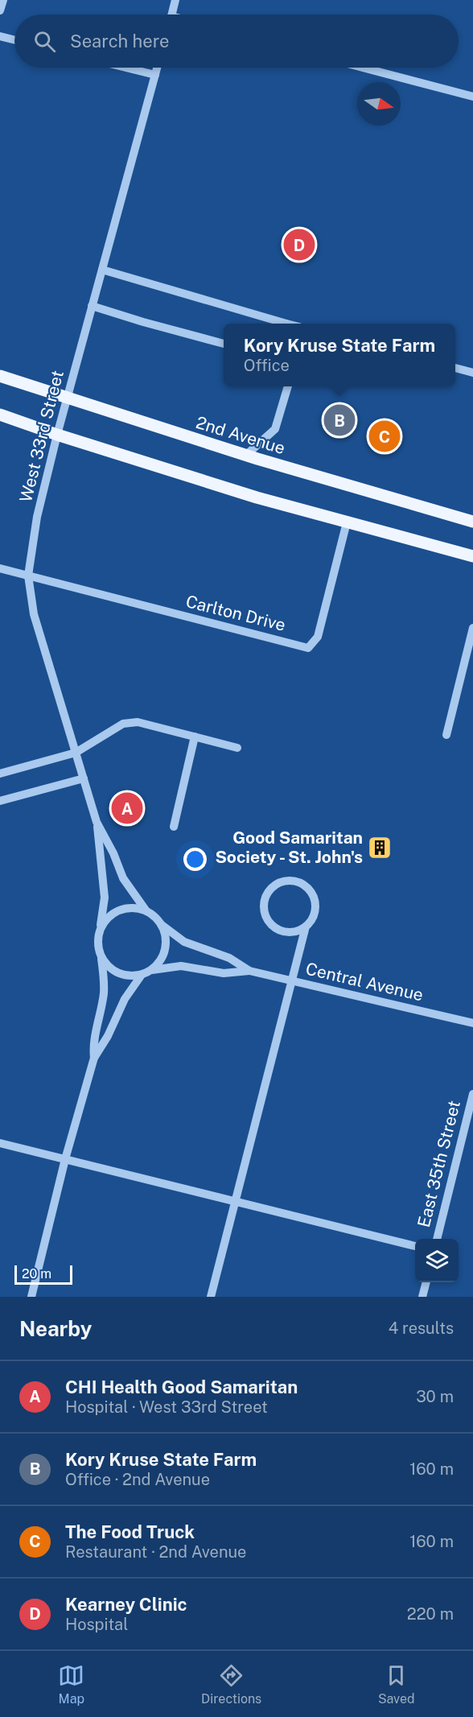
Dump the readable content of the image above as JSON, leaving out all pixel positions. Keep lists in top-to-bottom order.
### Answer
{
  "streets": {
    "main road": ["2nd Avenue"],
    "street": [
      "West 33rd Street",
      "Carlton Drive",
      "Central Avenue",
      "East 35th Street"
    ]
  },
  "crossings": [
    ["2nd Avenue", "West 33rd Street"],
    ["West 33rd Street", "Carlton Drive"],
    ["West 33rd Street", "Central Avenue"]
  ],
  "places": {
    "building": ["Good Samaritan Society - St. John's"]
  },
  "scale_bar": "20 m",
  "north": "right",
  "page": {
    "search": "Search here",
    "pins": [
      "D",
      "B",
      "C",
      "A"
    ],
    "popup": ["Kory Kruse State Farm", "Office"],
    "scale": "20 m",
    "heading": ["Nearby", "4 results"],
    "list": [
      {
        "mark": "A",
        "name": "CHI Health Good Samaritan",
        "note": "Hospital · West 33rd Street",
        "value": "30 m"
      },
      {
        "mark": "B",
        "name": "Kory Kruse State Farm",
        "note": "Office · 2nd Avenue",
        "value": "160 m"
      },
      {
        "mark": "C",
        "name": "The Food Truck",
        "note": "Restaurant · 2nd Avenue",
        "value": "160 m"
      },
      {
        "mark": "D",
        "name": "Kearney Clinic",
        "note": "Hospital",
        "value": "220 m"
      }
    ],
    "nav": ["Map", "Directions", "Saved"]
  }
}
